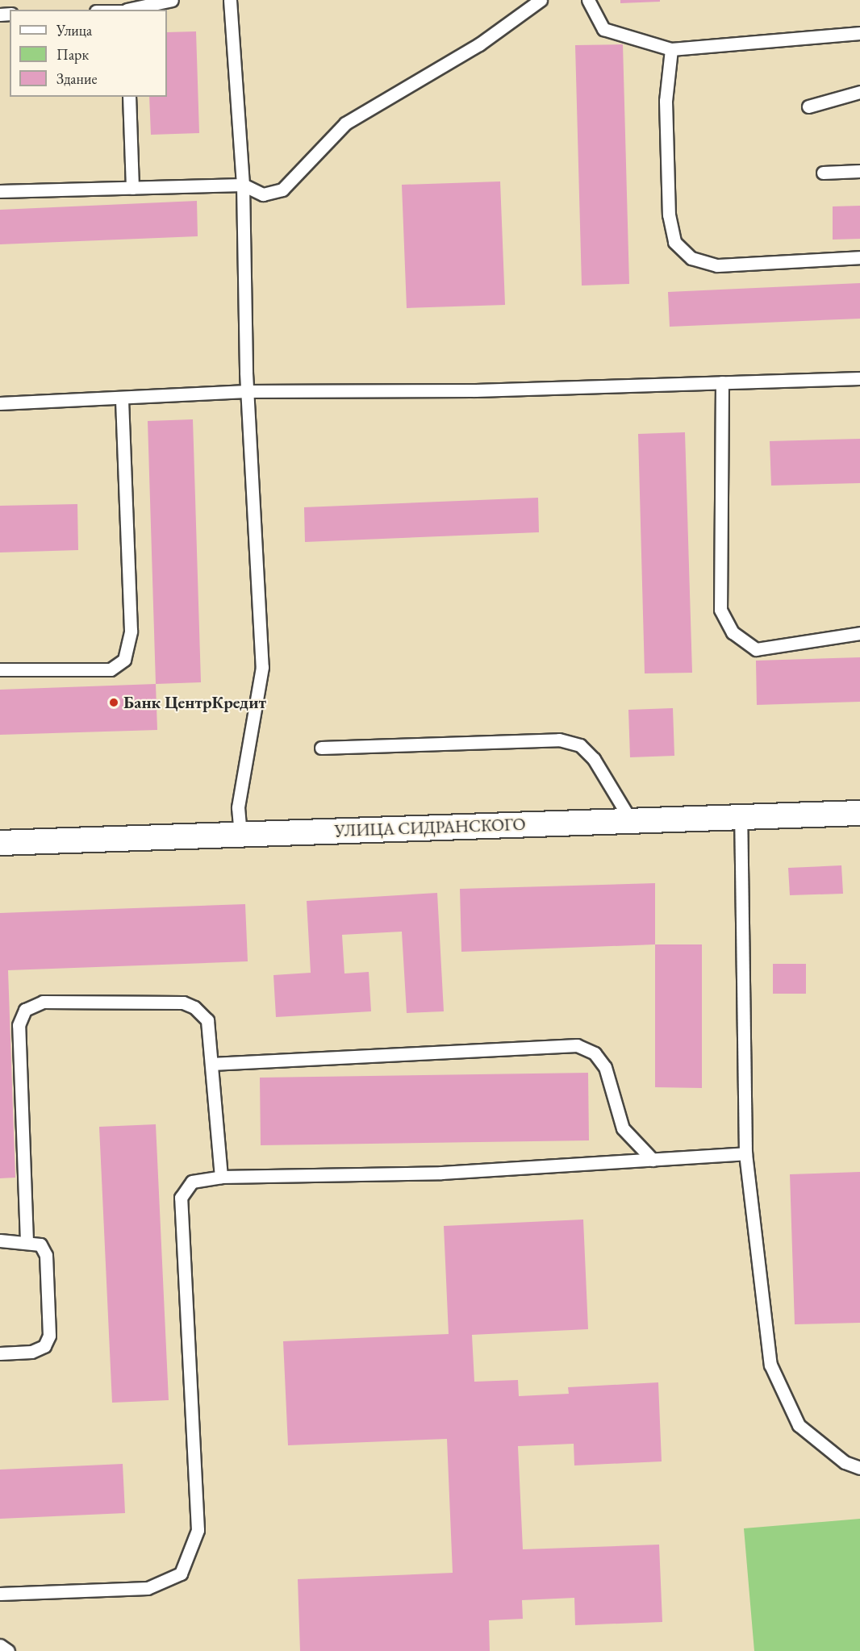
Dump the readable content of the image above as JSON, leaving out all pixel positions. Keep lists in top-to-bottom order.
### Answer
{
  "streets": {
    "street": ["УЛИЦА СИДРАНСКОГО"]
  },
  "places": ["Банк ЦентрКредит"],
  "legend": ["Улица", "Парк", "Здание"]
}
